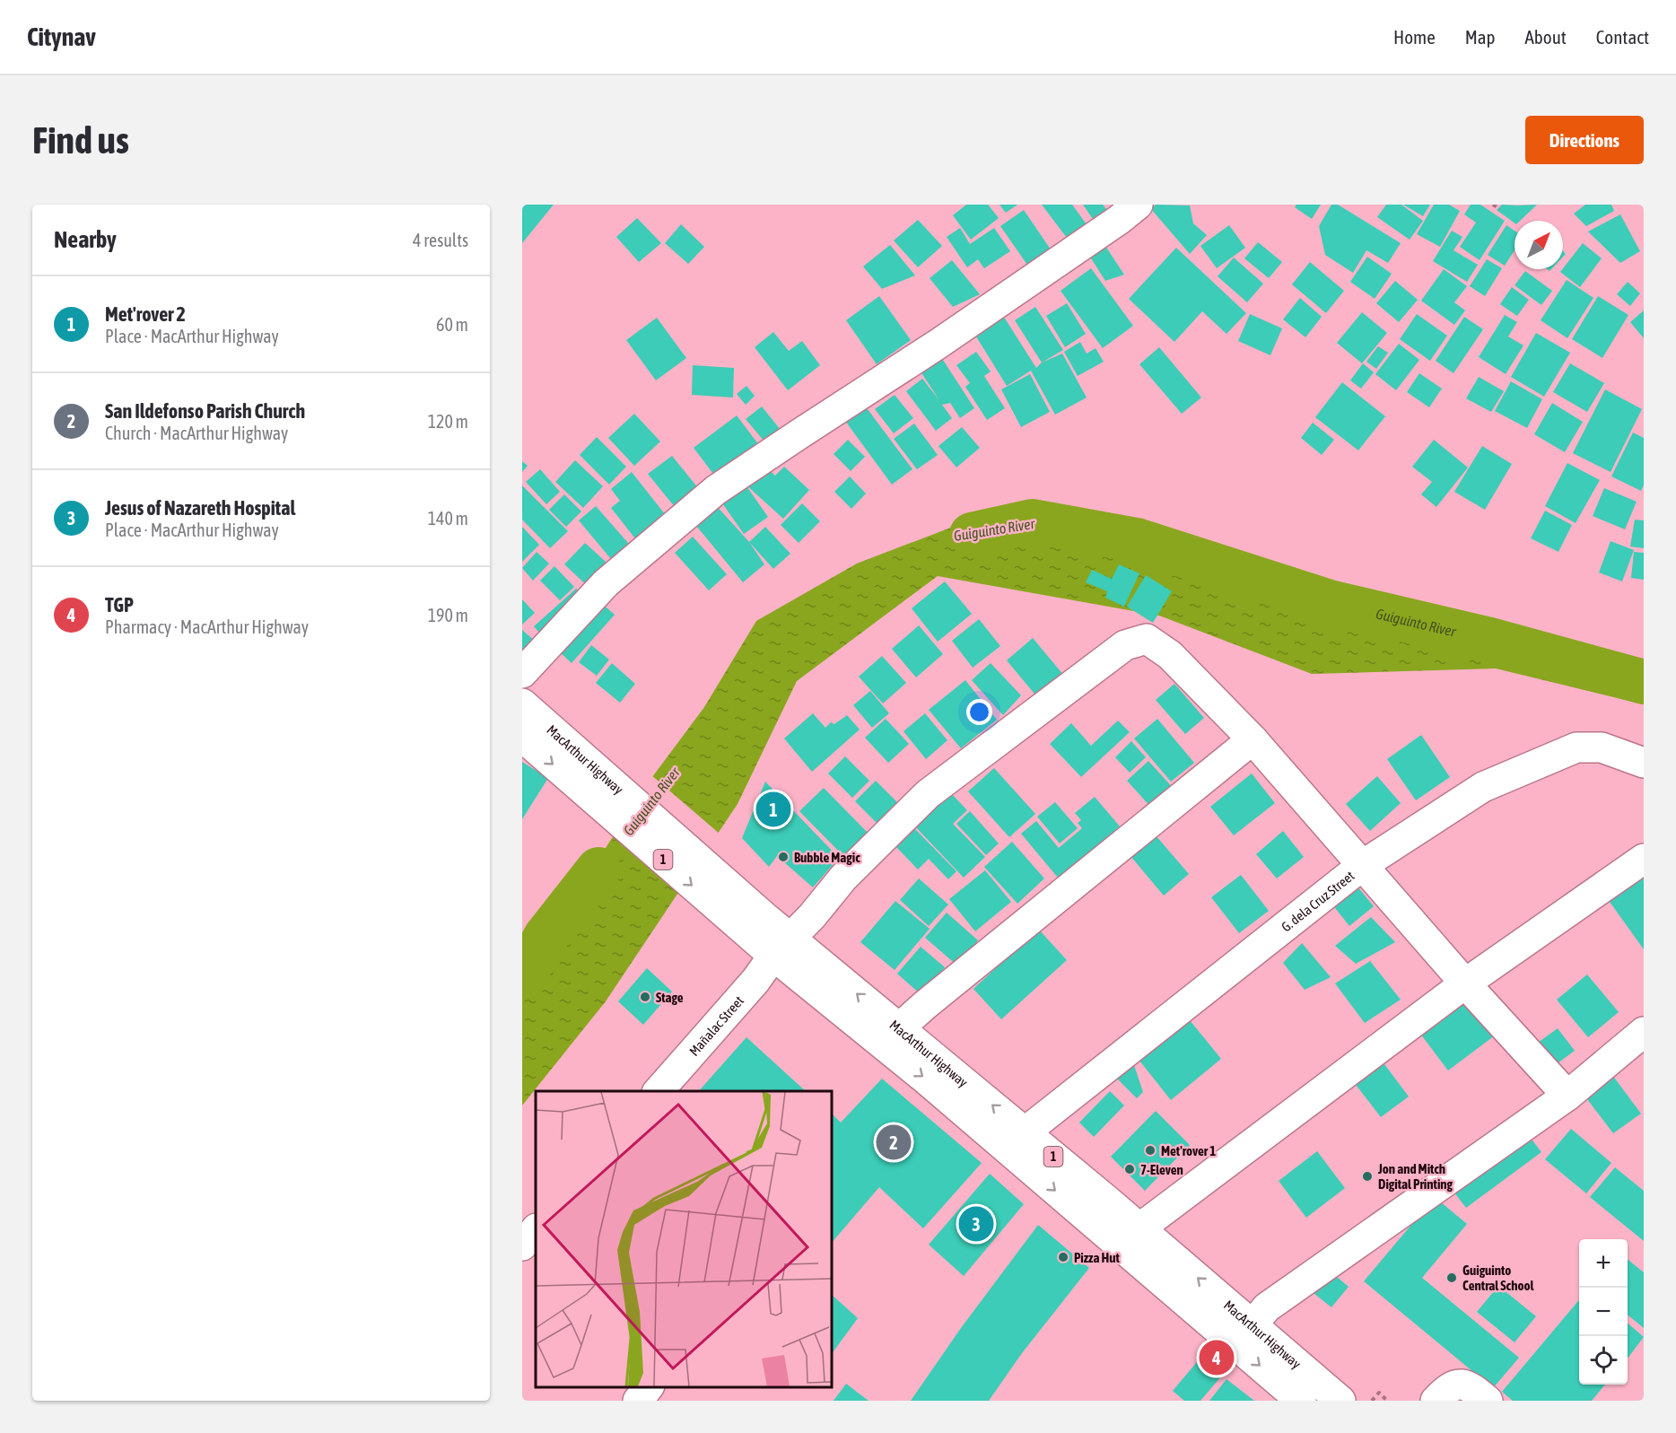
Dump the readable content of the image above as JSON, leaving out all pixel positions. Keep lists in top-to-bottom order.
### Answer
{
  "streets": {
    "main road": [
      "MacArthur Highway",
      "1",
      "G. dela Cruz Street",
      "Mañalac Street"
    ]
  },
  "crossings": [
    ["MacArthur Highway", "G. dela Cruz Street"],
    ["MacArthur Highway", "Mañalac Street"]
  ],
  "water": ["Guiguinto River"],
  "places": [
    "Bubble Magic",
    "Stage",
    "Met'rover 1",
    "7-Eleven",
    "Jon and Mitch Digital Printing",
    "Pizza Hut",
    "Guiguinto Central School"
  ],
  "north": "top right",
  "page": {
    "header": "Citynav",
    "nav": [
      "Home",
      "Map",
      "About",
      "Contact"
    ],
    "buttons": "Directions",
    "title": "Find us",
    "heading": ["Nearby", "4 results"],
    "list": [
      {
        "mark": "1",
        "name": "Met'rover 2",
        "note": "Place · MacArthur Highway",
        "value": "60 m"
      },
      {
        "mark": "2",
        "name": "San Ildefonso Parish Church",
        "note": "Church · MacArthur Highway",
        "value": "120 m"
      },
      {
        "mark": "3",
        "name": "Jesus of Nazareth Hospital",
        "note": "Place · MacArthur Highway",
        "value": "140 m"
      },
      {
        "mark": "4",
        "name": "TGP",
        "note": "Pharmacy · MacArthur Highway",
        "value": "190 m"
      }
    ],
    "pins": [
      "1",
      "2",
      "3",
      "4"
    ],
    "map_buttons": ["+", "−"]
  }
}
